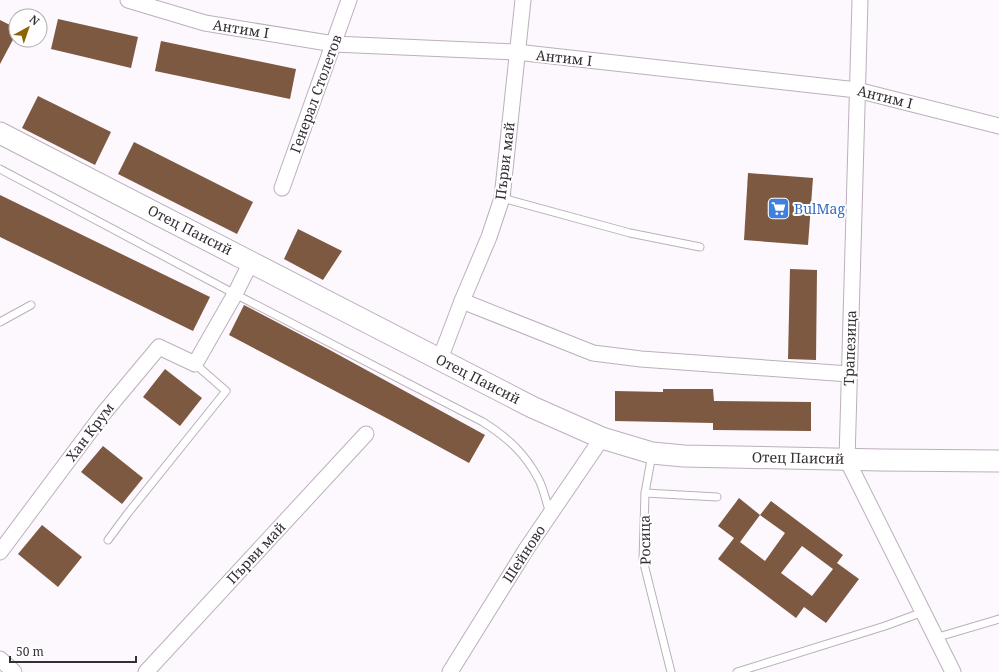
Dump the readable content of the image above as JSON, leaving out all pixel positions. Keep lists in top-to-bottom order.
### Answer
{
  "streets": {
    "main road": ["Отец Паисий"],
    "street": [
      "Антим I",
      "Генерал Столетов",
      "Първи май",
      "Трапезица",
      "Хан Крум",
      "Шейново"
    ],
    "lane": ["Росица"]
  },
  "crossings": [
    ["Антим I", "Генерал Столетов"],
    ["Антим I", "Първи май"],
    ["Антим I", "Трапезица"],
    ["Първи май", "Отец Паисий"],
    ["Отец Паисий", "Трапезица"],
    ["Отец Паисий", "Росица"],
    ["Отец Паисий", "Шейново"]
  ],
  "places": {
    "supermarket": ["BulMag"]
  },
  "scale_bar": "50 m",
  "north": "top right"
}
